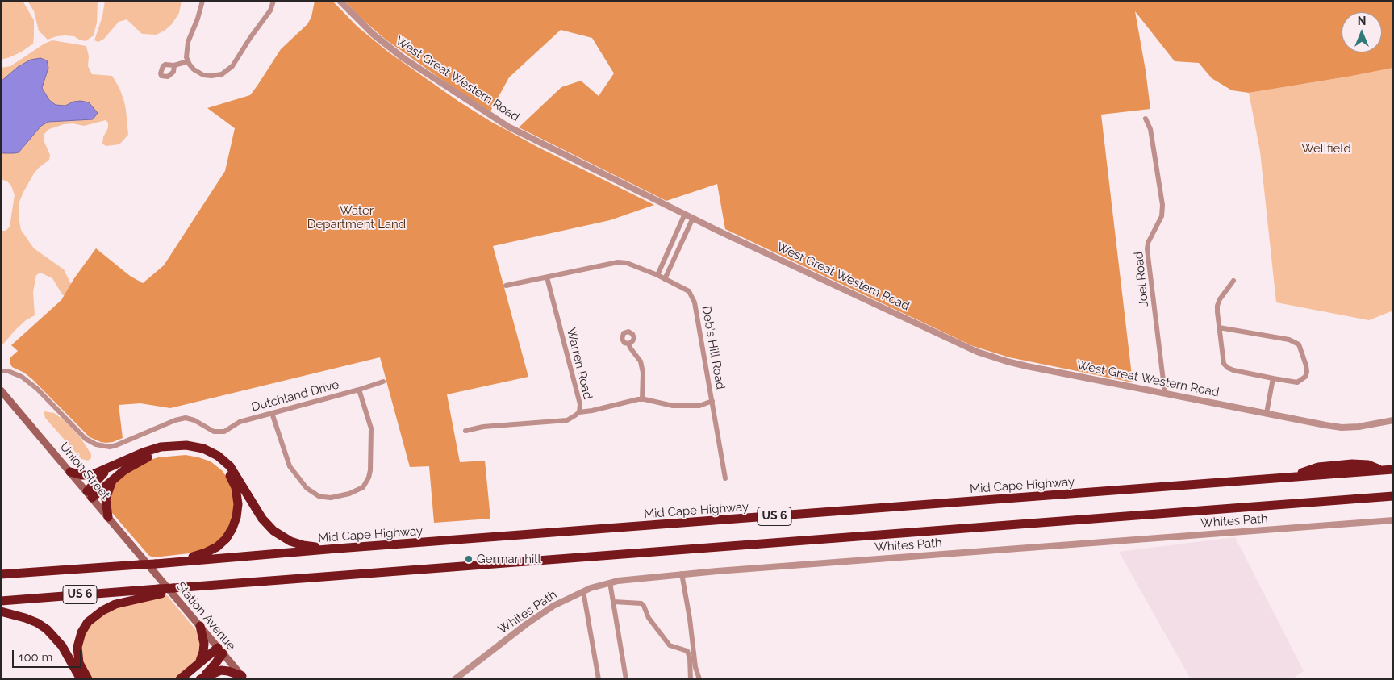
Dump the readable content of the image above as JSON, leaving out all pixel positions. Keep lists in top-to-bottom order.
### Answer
{
  "streets": {
    "highway": ["Mid Cape Highway", "US 6"],
    "main road": ["Union Street", "Station Avenue"],
    "street": [
      "West Great Western Road",
      "Joel Road",
      "Deb's Hill Road",
      "Warren Road",
      "Dutchland Drive",
      "Whites Path"
    ]
  },
  "crossings": [
    ["West Great Western Road", "Joel Road"],
    ["Deb's Hill Road", "Warren Road"],
    ["Union Street", "Mid Cape Highway"],
    ["Union Street", "Station Avenue"],
    ["Mid Cape Highway", "Station Avenue"]
  ],
  "parks": ["Wellfield", "Water Department Land"],
  "places": ["German hill"],
  "scale_bar": "100 m",
  "north": "top"
}
